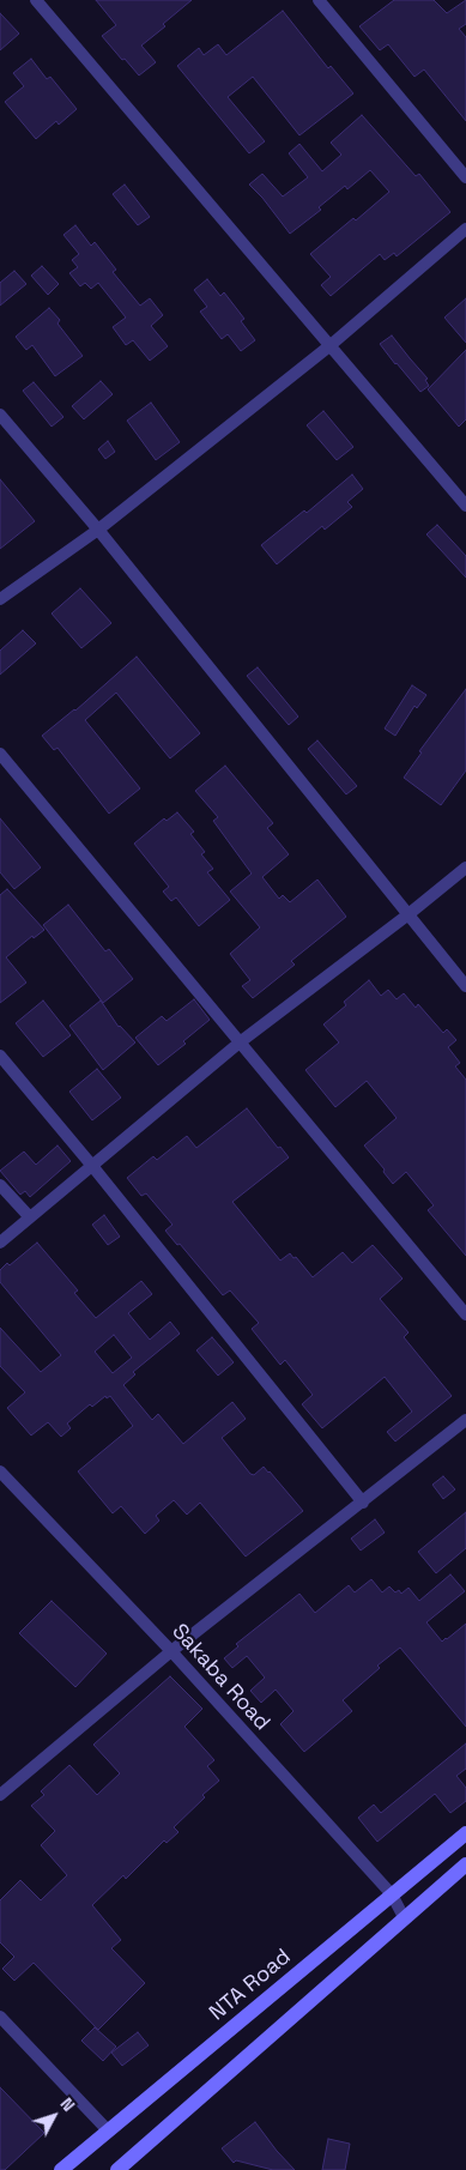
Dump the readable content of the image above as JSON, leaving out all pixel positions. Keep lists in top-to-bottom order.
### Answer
{
  "streets": {
    "main road": ["NTA Road"],
    "street": ["Sakaba Road"]
  },
  "crossings": [
    ["Sakaba Road", "NTA Road"]
  ],
  "north": "top right"
}
